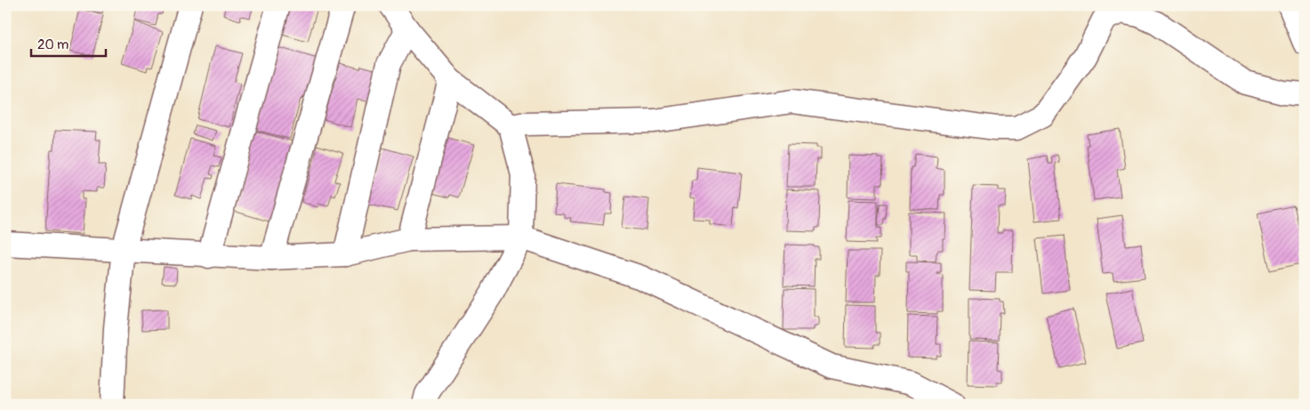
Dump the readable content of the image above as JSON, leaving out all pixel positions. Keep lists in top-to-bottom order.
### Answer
{
  "scale_bar": "20 m"
}
